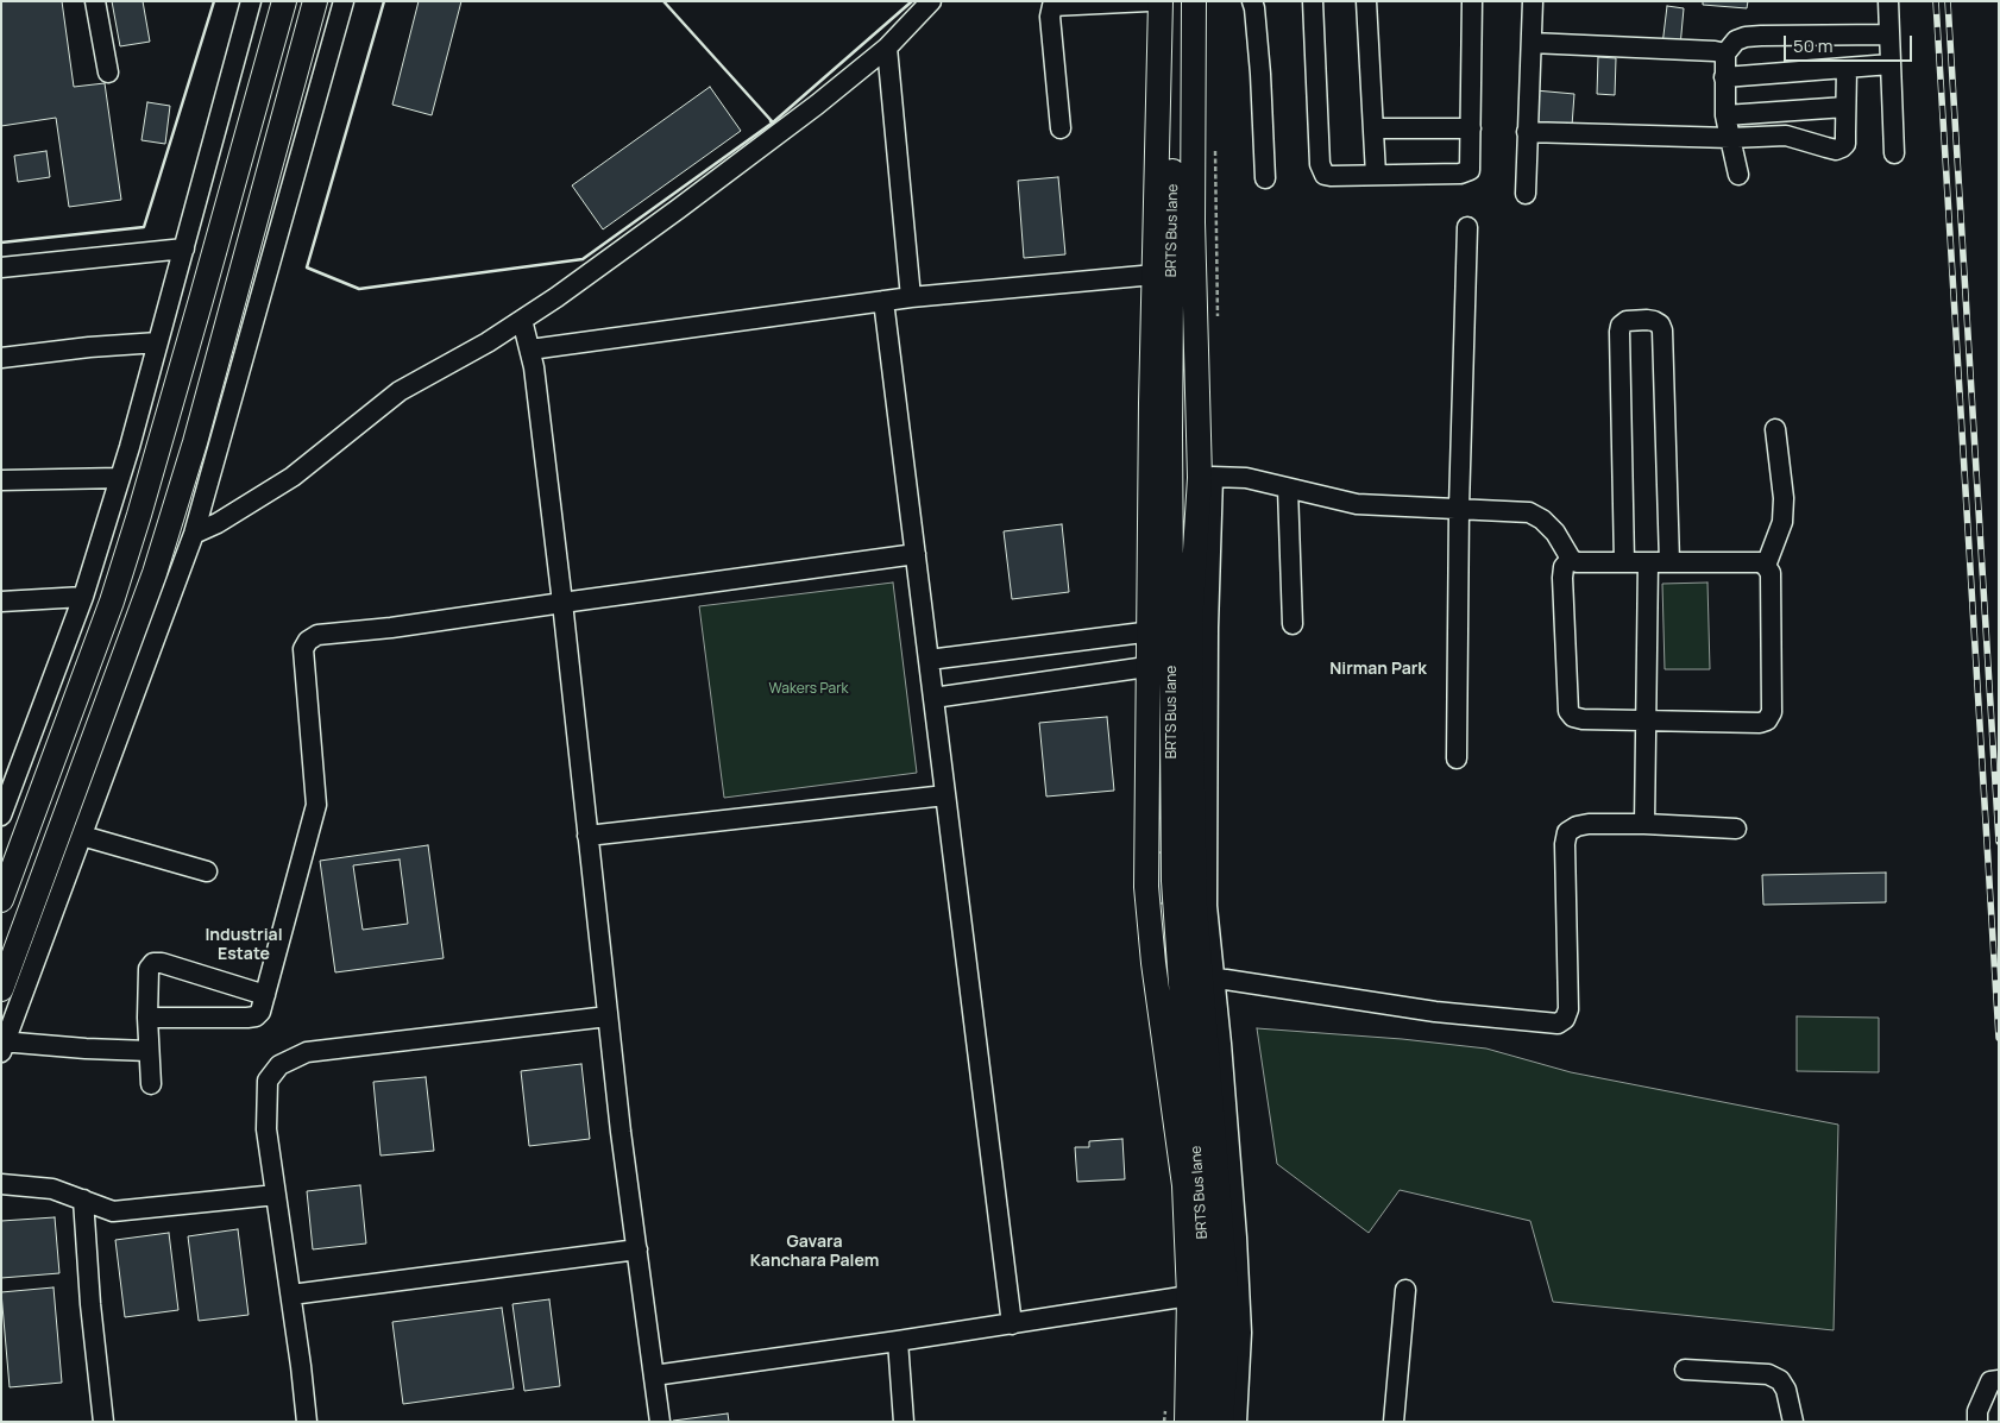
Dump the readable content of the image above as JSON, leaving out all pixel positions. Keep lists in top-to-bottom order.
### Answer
{
  "streets": {
    "main road": ["BRTS Bus lane"]
  },
  "districts": ["Nirman Park", "Industrial Estate", "Gavara Kanchara Palem"],
  "parks": ["Wakers Park"],
  "scale_bar": "50 m"
}
